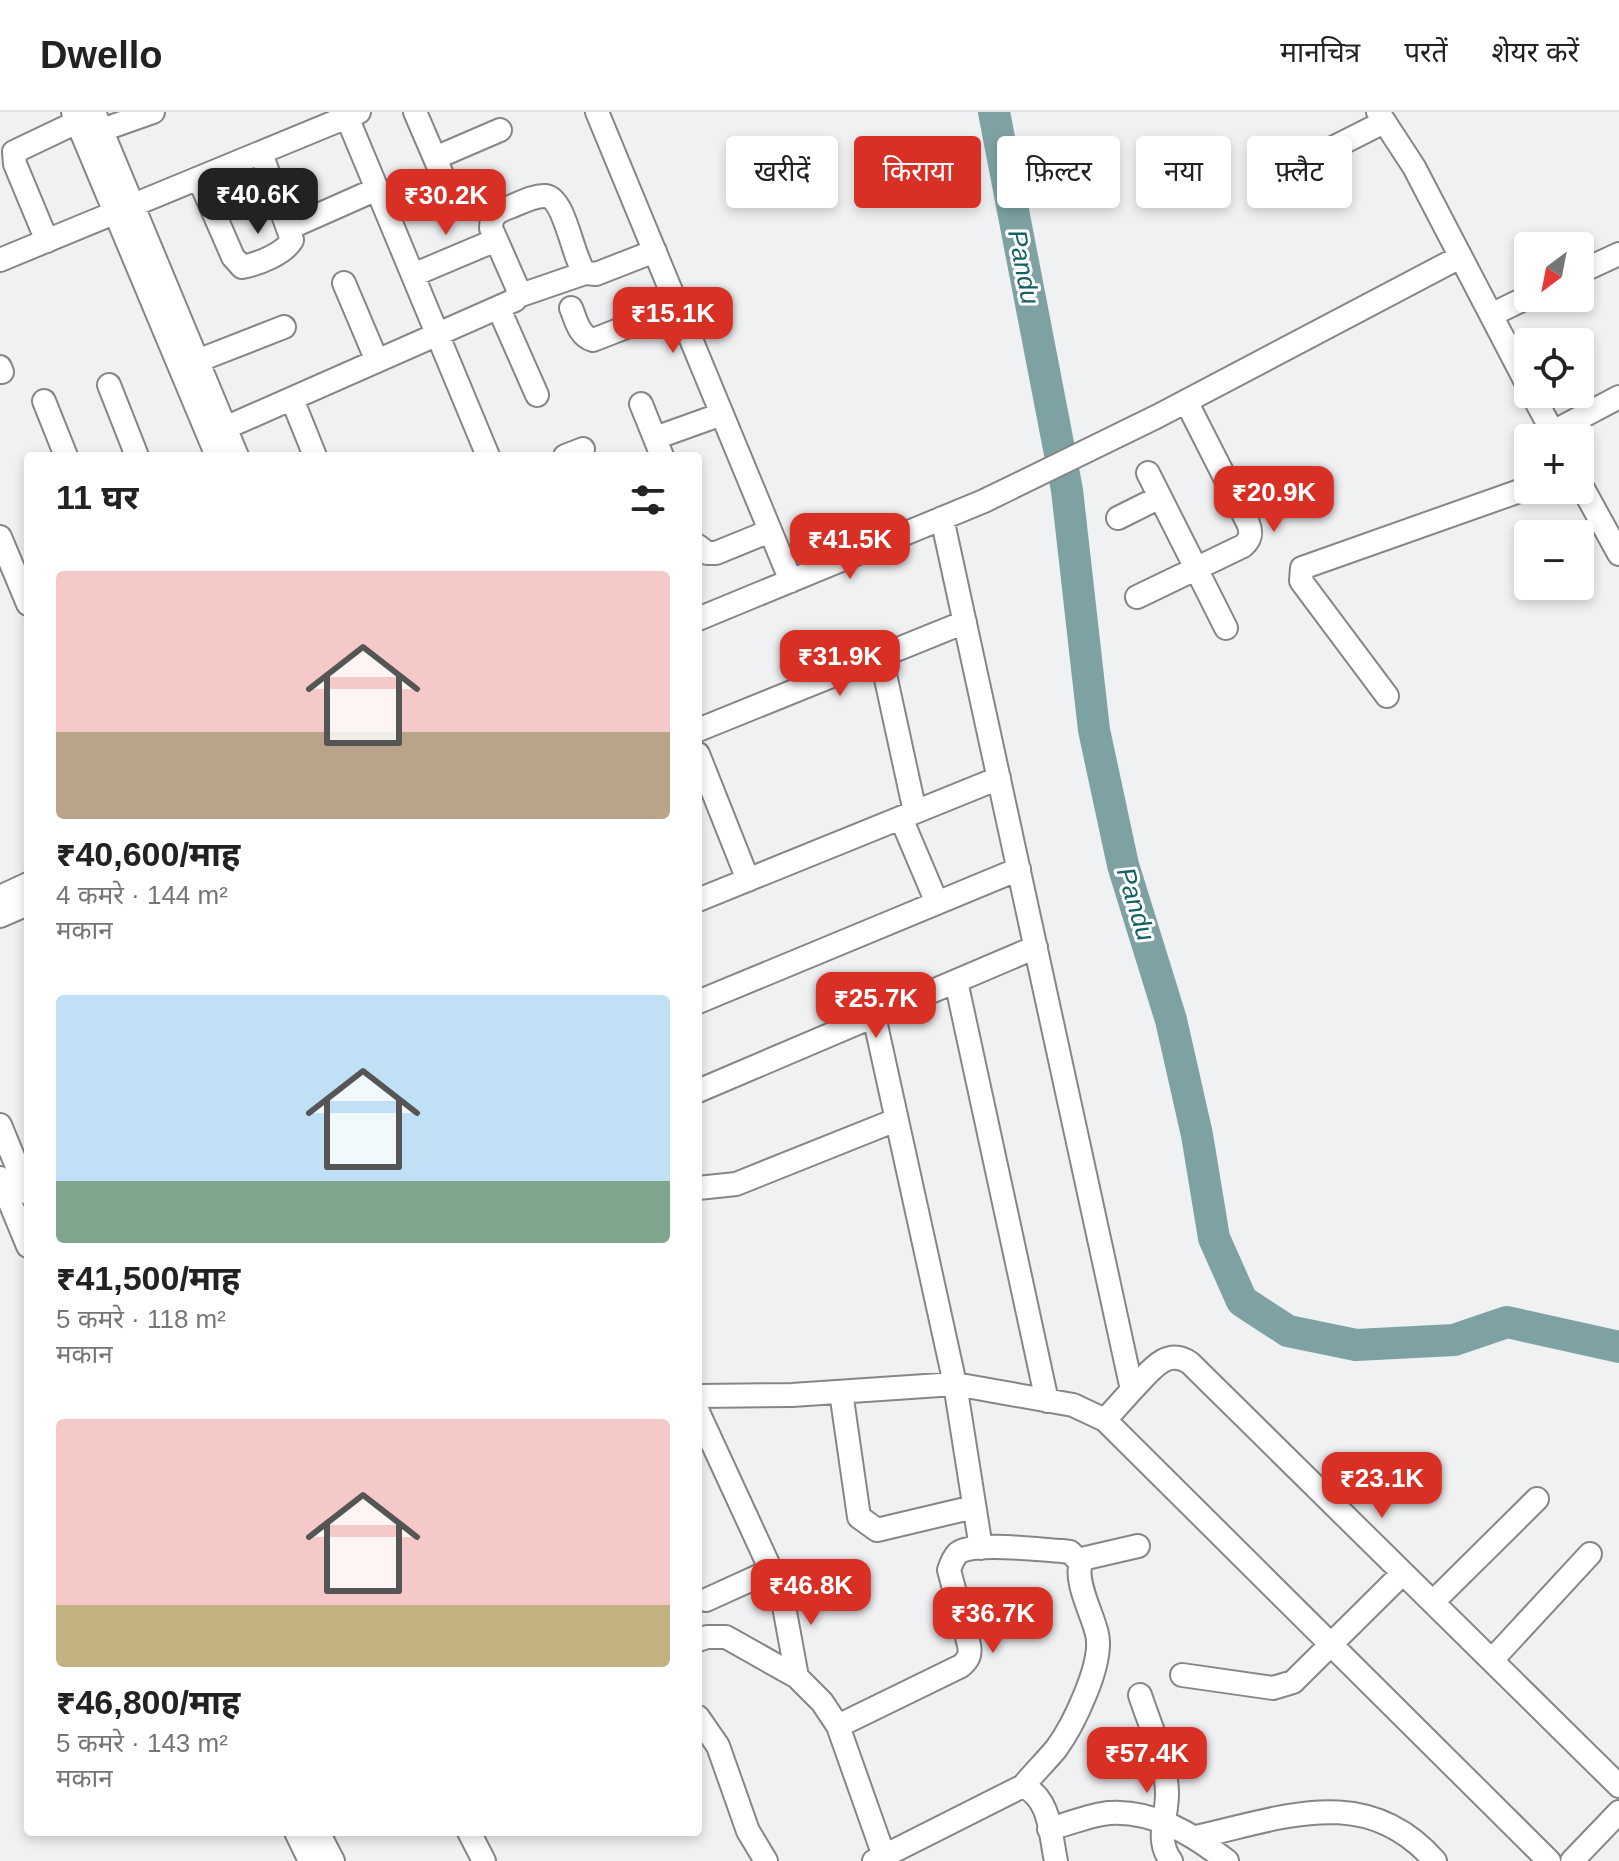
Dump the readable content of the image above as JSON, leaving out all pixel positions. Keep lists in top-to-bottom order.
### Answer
{
  "water": ["Pandu"],
  "north": "bottom left",
  "page": {
    "header": "Dwello",
    "nav": ["मानचित्र", "परतें", "शेयर करें"],
    "chip": [
      "खरीदें",
      "किराया",
      "फ़िल्टर",
      "नया",
      "फ़्लैट"
    ],
    "price": [
      "₹40.6K",
      "₹30.2K",
      "₹15.1K",
      "₹20.9K",
      "₹41.5K",
      "₹31.9K",
      "₹25.7K",
      "₹23.1K",
      "₹46.8K",
      "₹36.7K",
      "₹57.4K"
    ],
    "map_buttons": ["+", "−"],
    "heading": "11 घर",
    "list": [
      {
        "name": "₹40,600/माह",
        "note": "4 कमरे · 144 m² · मकान"
      },
      {
        "name": "₹41,500/माह",
        "note": "5 कमरे · 118 m² · मकान"
      },
      {
        "name": "₹46,800/माह",
        "note": "5 कमरे · 143 m² · मकान"
      }
    ]
  }
}
